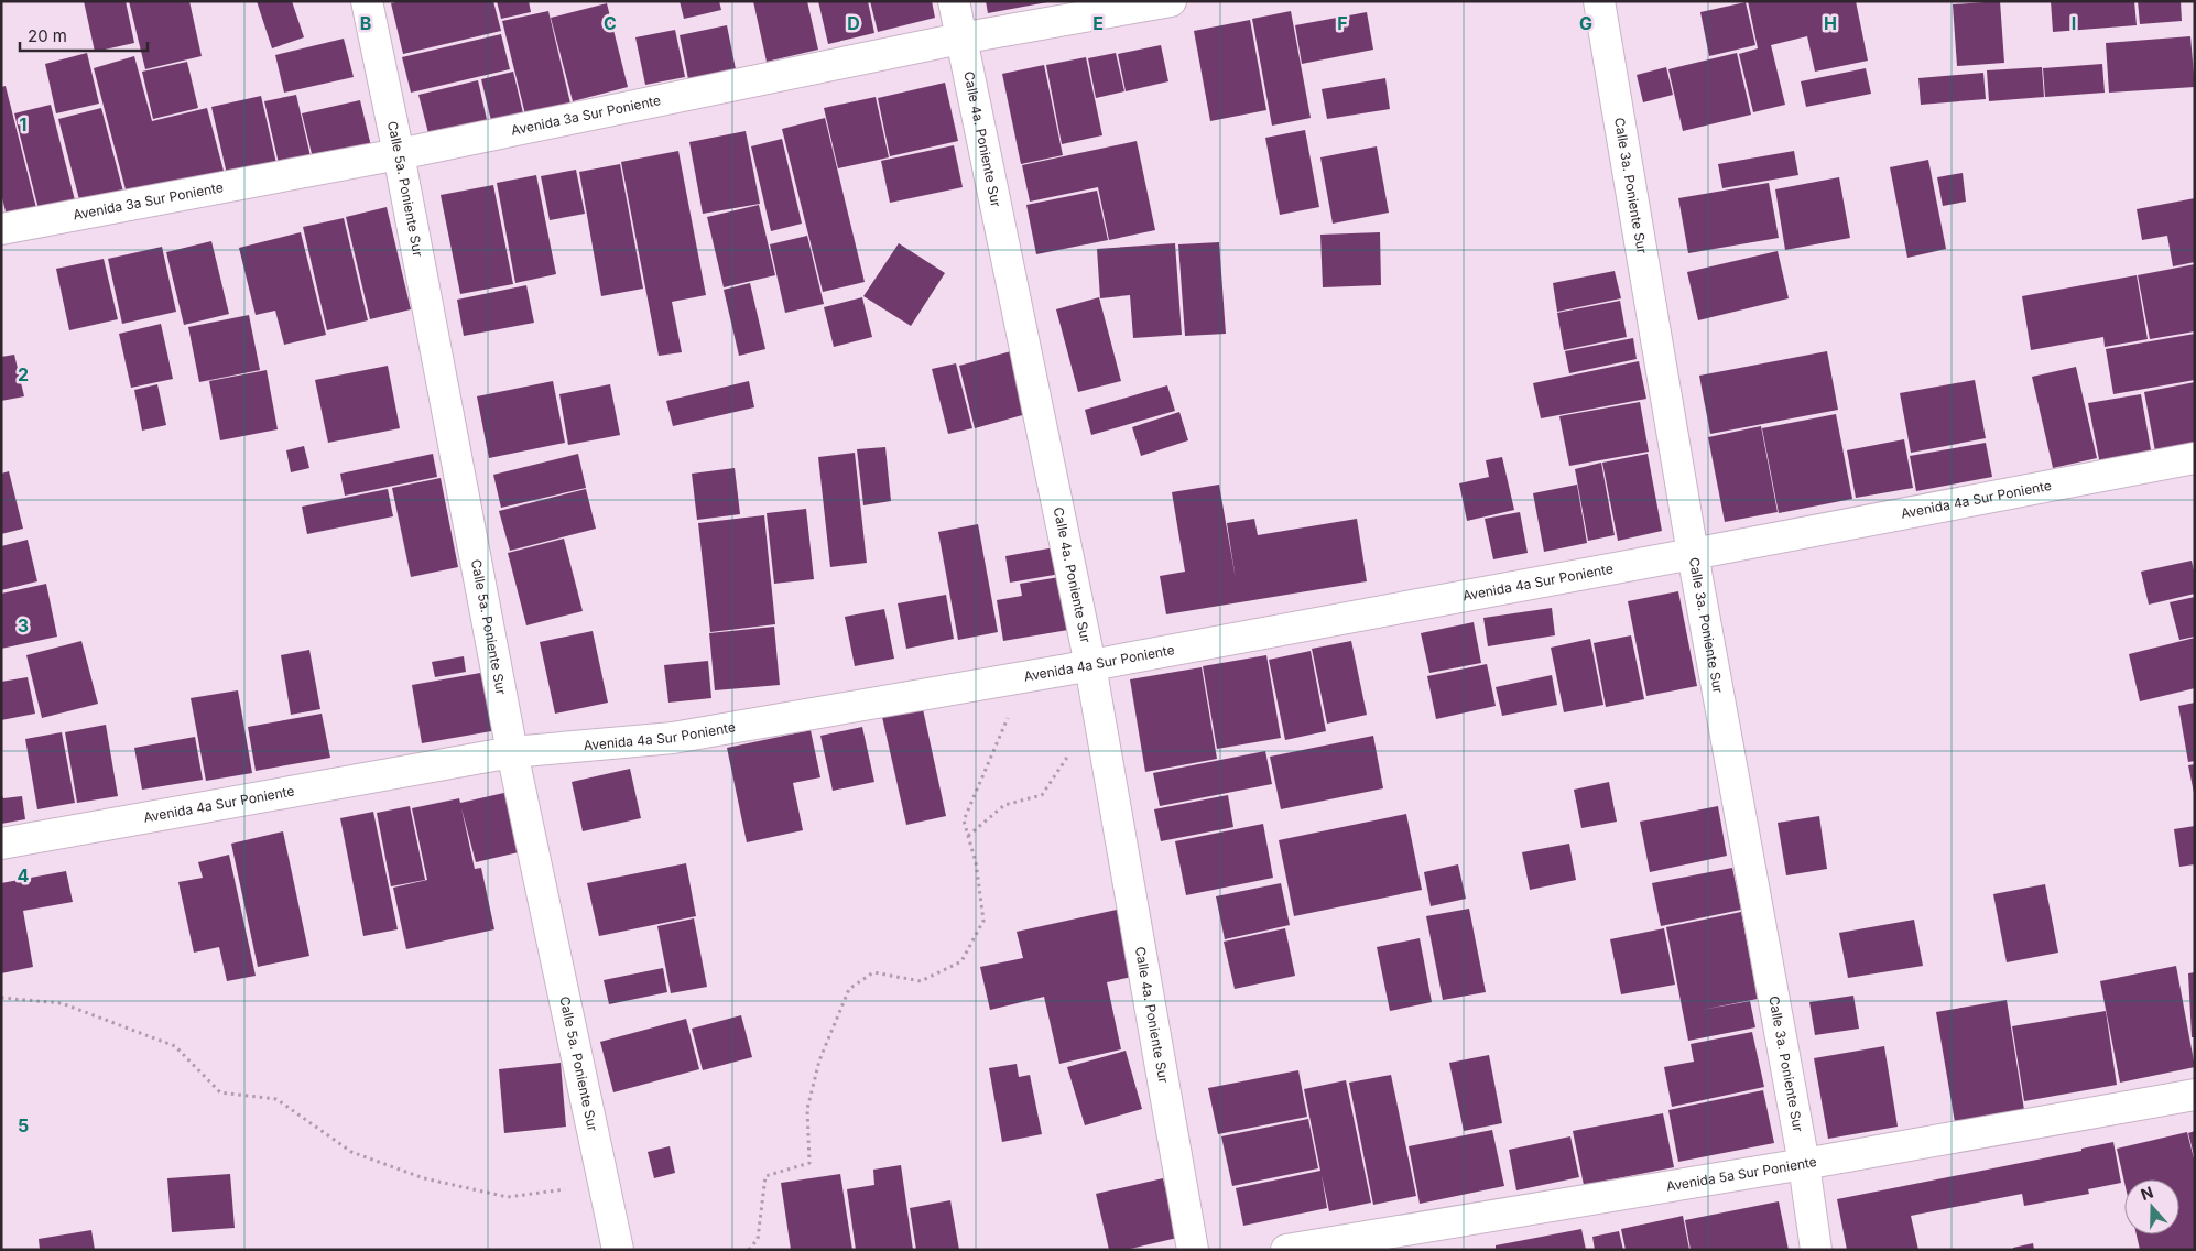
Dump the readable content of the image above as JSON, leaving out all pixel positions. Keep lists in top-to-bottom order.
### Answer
{
  "streets": {
    "street": [
      "Avenida 3a Sur Poniente",
      "Calle 4a. Poniente Sur",
      "Calle 3a. Poniente Sur",
      "Calle 5a. Poniente Sur",
      "Avenida 4a Sur Poniente",
      "Avenida 5a Sur Poniente"
    ]
  },
  "crossings": [
    ["Avenida 3a Sur Poniente", "Calle 4a. Poniente Sur"],
    ["Avenida 3a Sur Poniente", "Calle 5a. Poniente Sur"],
    ["Calle 4a. Poniente Sur", "Avenida 4a Sur Poniente"],
    ["Calle 3a. Poniente Sur", "Avenida 4a Sur Poniente"],
    ["Calle 3a. Poniente Sur", "Avenida 5a Sur Poniente"],
    ["Calle 5a. Poniente Sur", "Avenida 4a Sur Poniente"]
  ],
  "scale_bar": "20 m",
  "north": "top",
  "grid": {
    "columns": [
      "B",
      "C",
      "D",
      "E",
      "F",
      "G",
      "H",
      "I"
    ],
    "rows": [
      "1",
      "2",
      "3",
      "4",
      "5"
    ]
  }
}
